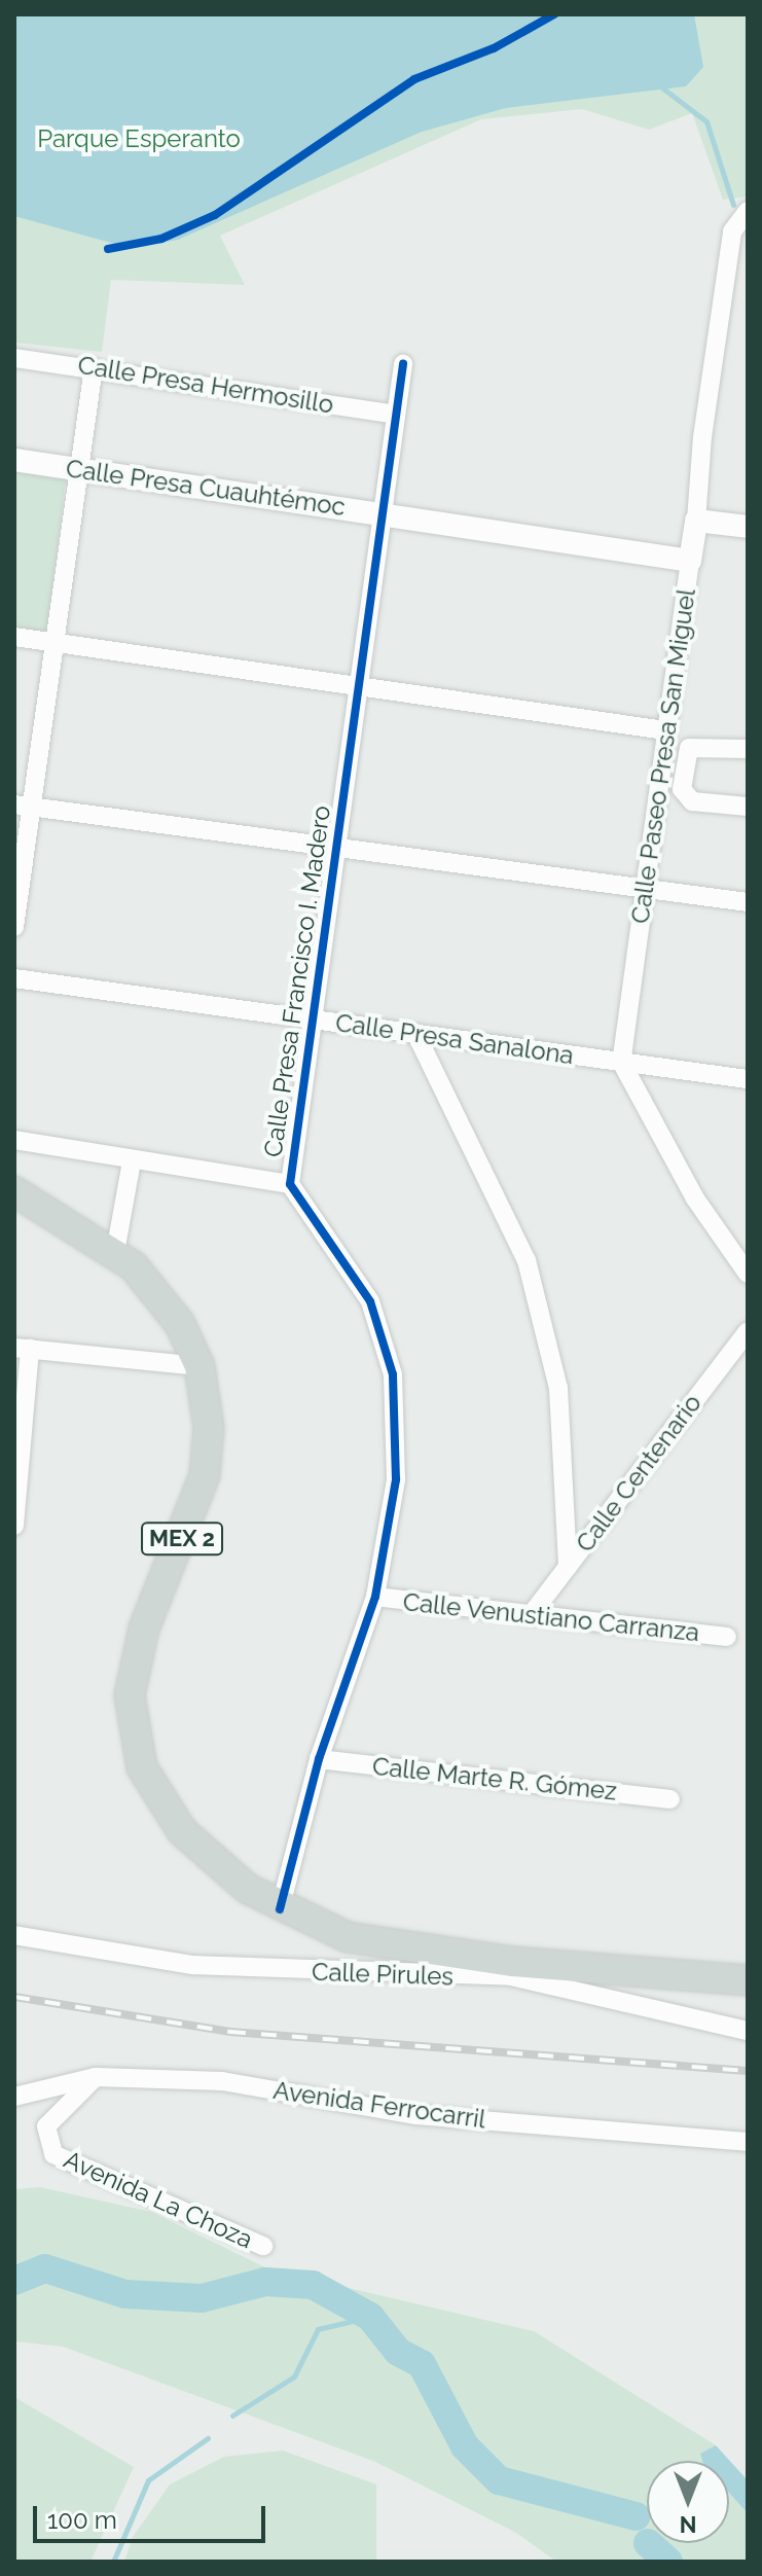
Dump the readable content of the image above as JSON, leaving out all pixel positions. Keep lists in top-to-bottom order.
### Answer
{
  "streets": {
    "main road": ["MEX 2"],
    "street": [
      "Calle Presa Hermosillo",
      "Calle Presa Cuauhtémoc",
      "Calle Paseo Presa San Miguel",
      "Calle Presa Francisco I. Madero",
      "Calle Presa Sanalona",
      "Calle Centenario",
      "Calle Venustiano Carranza",
      "Calle Marte R. Gómez",
      "Calle Pirules",
      "Avenida Ferrocarril",
      "Avenida La Choza"
    ]
  },
  "crossings": [
    ["Calle Presa Hermosillo", "Calle Presa Francisco I. Madero"],
    ["Calle Presa Cuauhtémoc", "Calle Paseo Presa San Miguel"],
    ["Calle Presa Cuauhtémoc", "Calle Presa Francisco I. Madero"],
    ["Calle Paseo Presa San Miguel", "Calle Presa Sanalona"],
    ["Calle Presa Francisco I. Madero", "Calle Presa Sanalona"],
    ["Calle Presa Francisco I. Madero", "MEX 2"],
    ["Calle Presa Francisco I. Madero", "Calle Venustiano Carranza"],
    ["Calle Presa Francisco I. Madero", "Calle Marte R. Gómez"],
    ["Calle Centenario", "Calle Venustiano Carranza"],
    ["MEX 2", "Calle Pirules"],
    ["Avenida Ferrocarril", "Avenida La Choza"]
  ],
  "parks": ["Parque Esperanto"],
  "scale_bar": "100 m",
  "north": "bottom"
}
